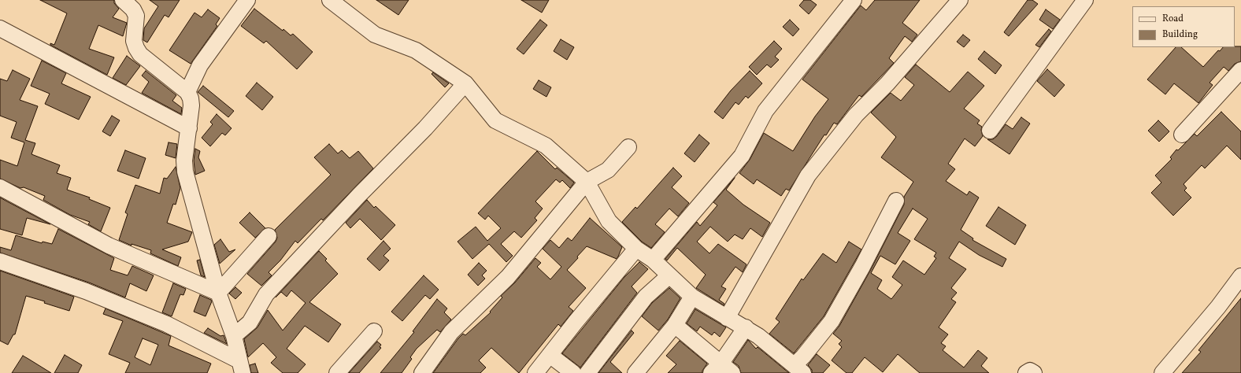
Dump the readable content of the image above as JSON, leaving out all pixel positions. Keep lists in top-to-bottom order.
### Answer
{
  "legend": ["Road", "Building"]
}
